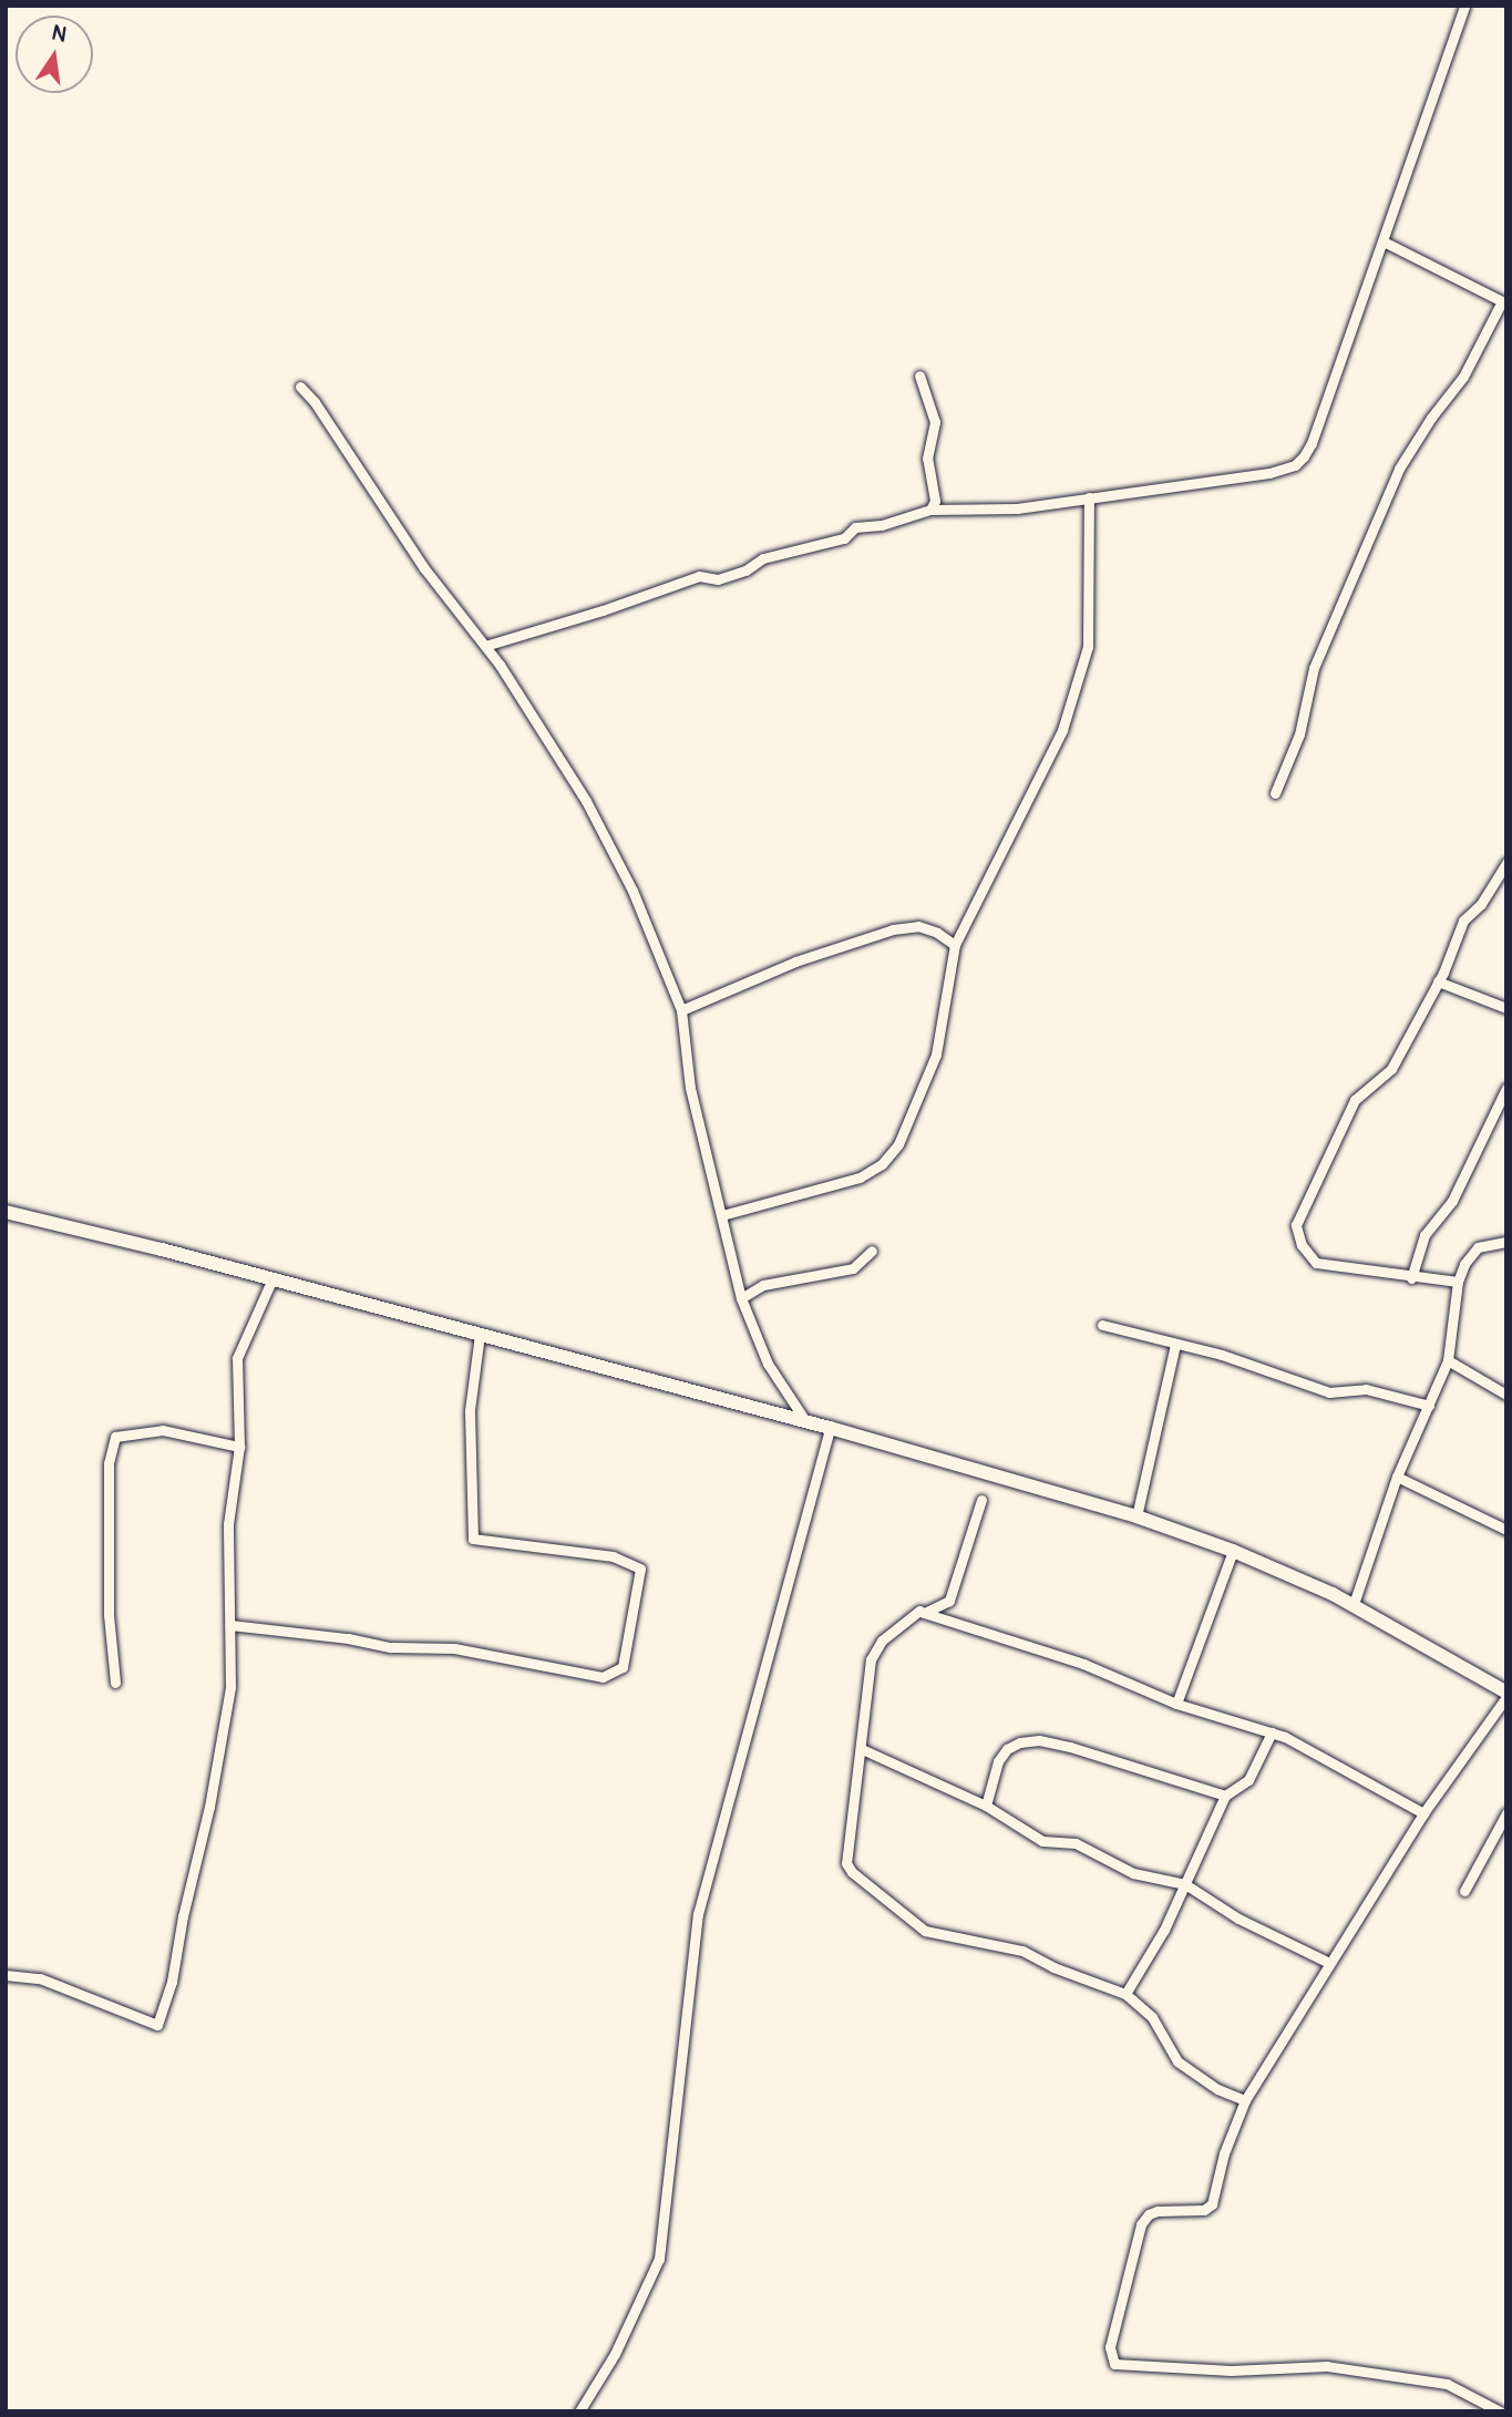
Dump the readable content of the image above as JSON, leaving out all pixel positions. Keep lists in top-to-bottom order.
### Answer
{
  "north": "top"
}
